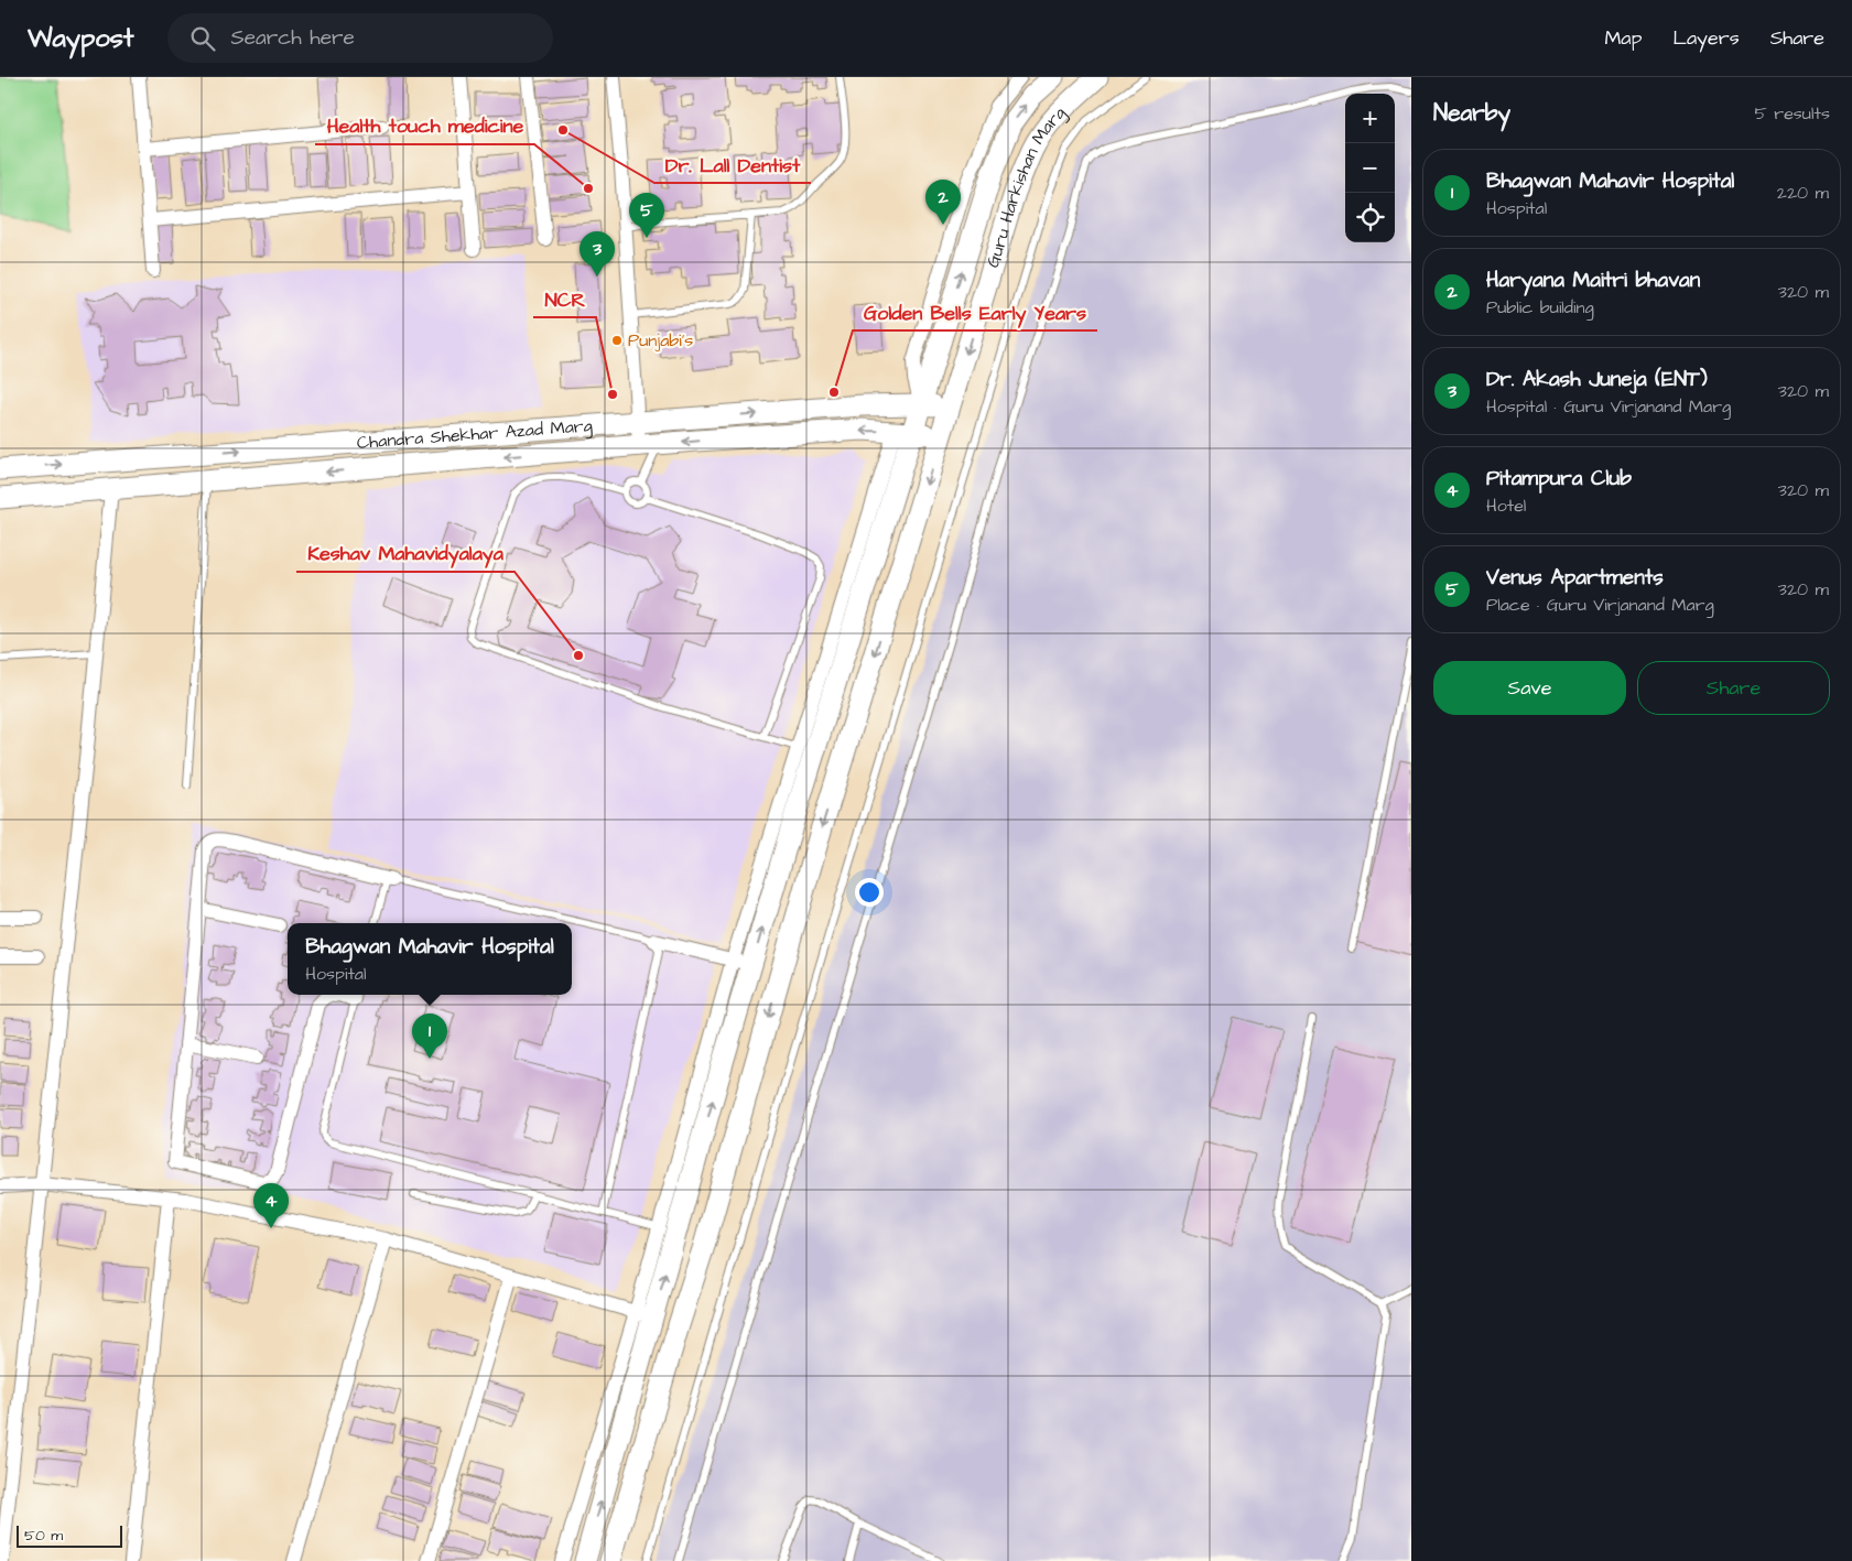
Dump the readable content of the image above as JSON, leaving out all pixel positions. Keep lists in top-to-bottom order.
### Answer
{
  "streets": {
    "main road": ["Guru Harkishan Marg", "Chandra Shekhar Azad Marg"]
  },
  "crossings": [
    ["Guru Harkishan Marg", "Chandra Shekhar Azad Marg"]
  ],
  "places": [
    "Dr. Lall Dentist",
    "Health touch medicine",
    "Punjabi's",
    "Golden Bells Early Years",
    "NCR",
    "Keshav Mahavidyalaya"
  ],
  "scale_bar": "50 m",
  "page": {
    "header": "Waypost",
    "search": "Search here",
    "nav": ["Map", "Layers", "Share"],
    "heading": ["Nearby", "5 results"],
    "map_buttons": ["+", "−"],
    "list": [
      {
        "mark": "1",
        "name": "Bhagwan Mahavir Hospital",
        "note": "Hospital",
        "value": "220 m"
      },
      {
        "mark": "2",
        "name": "Haryana Maitri bhavan",
        "note": "Public building",
        "value": "320 m"
      },
      {
        "mark": "3",
        "name": "Dr. Akash Juneja (ENT)",
        "note": "Hospital · Guru Virjanand Marg",
        "value": "320 m"
      },
      {
        "mark": "4",
        "name": "Pitampura Club",
        "note": "Hotel",
        "value": "320 m"
      },
      {
        "mark": "5",
        "name": "Venus Apartments",
        "note": "Place · Guru Virjanand Marg",
        "value": "320 m"
      }
    ],
    "pins": [
      "2",
      "5",
      "3",
      "1",
      "4"
    ],
    "buttons": ["Save", "Share"],
    "popup": ["Bhagwan Mahavir Hospital", "Hospital"],
    "scale": "50 m"
  }
}
